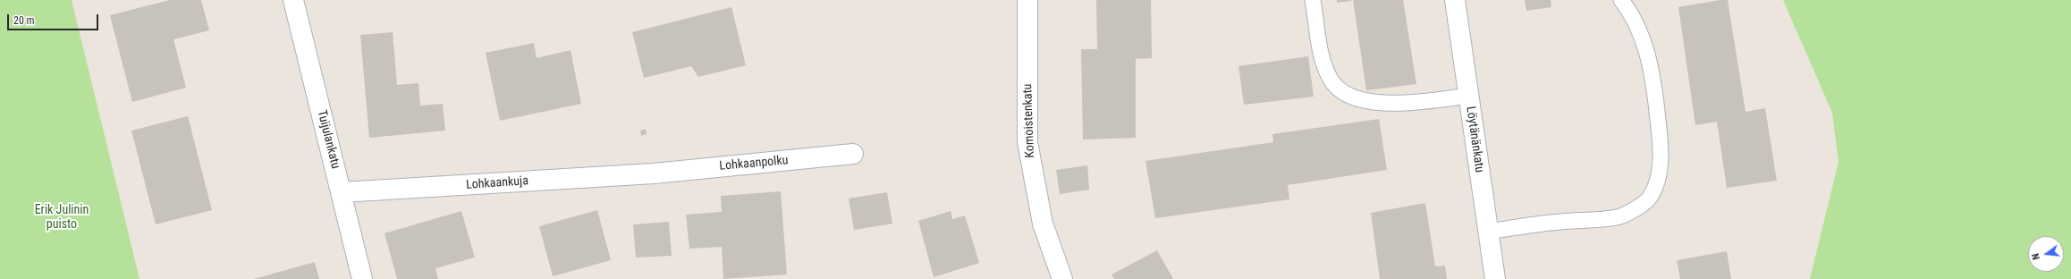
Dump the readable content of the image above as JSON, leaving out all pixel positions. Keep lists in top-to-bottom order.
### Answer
{
  "streets": {
    "street": [
      "Komoistenkatu",
      "Tuijulankatu",
      "Löytänänkatu",
      "Lohkaanpolku",
      "Lohkaankuja"
    ]
  },
  "crossings": [
    ["Tuijulankatu", "Lohkaankuja"],
    ["Lohkaanpolku", "Lohkaankuja"]
  ],
  "parks": ["Erik Julinin puisto"],
  "scale_bar": "20 m",
  "north": "left"
}
